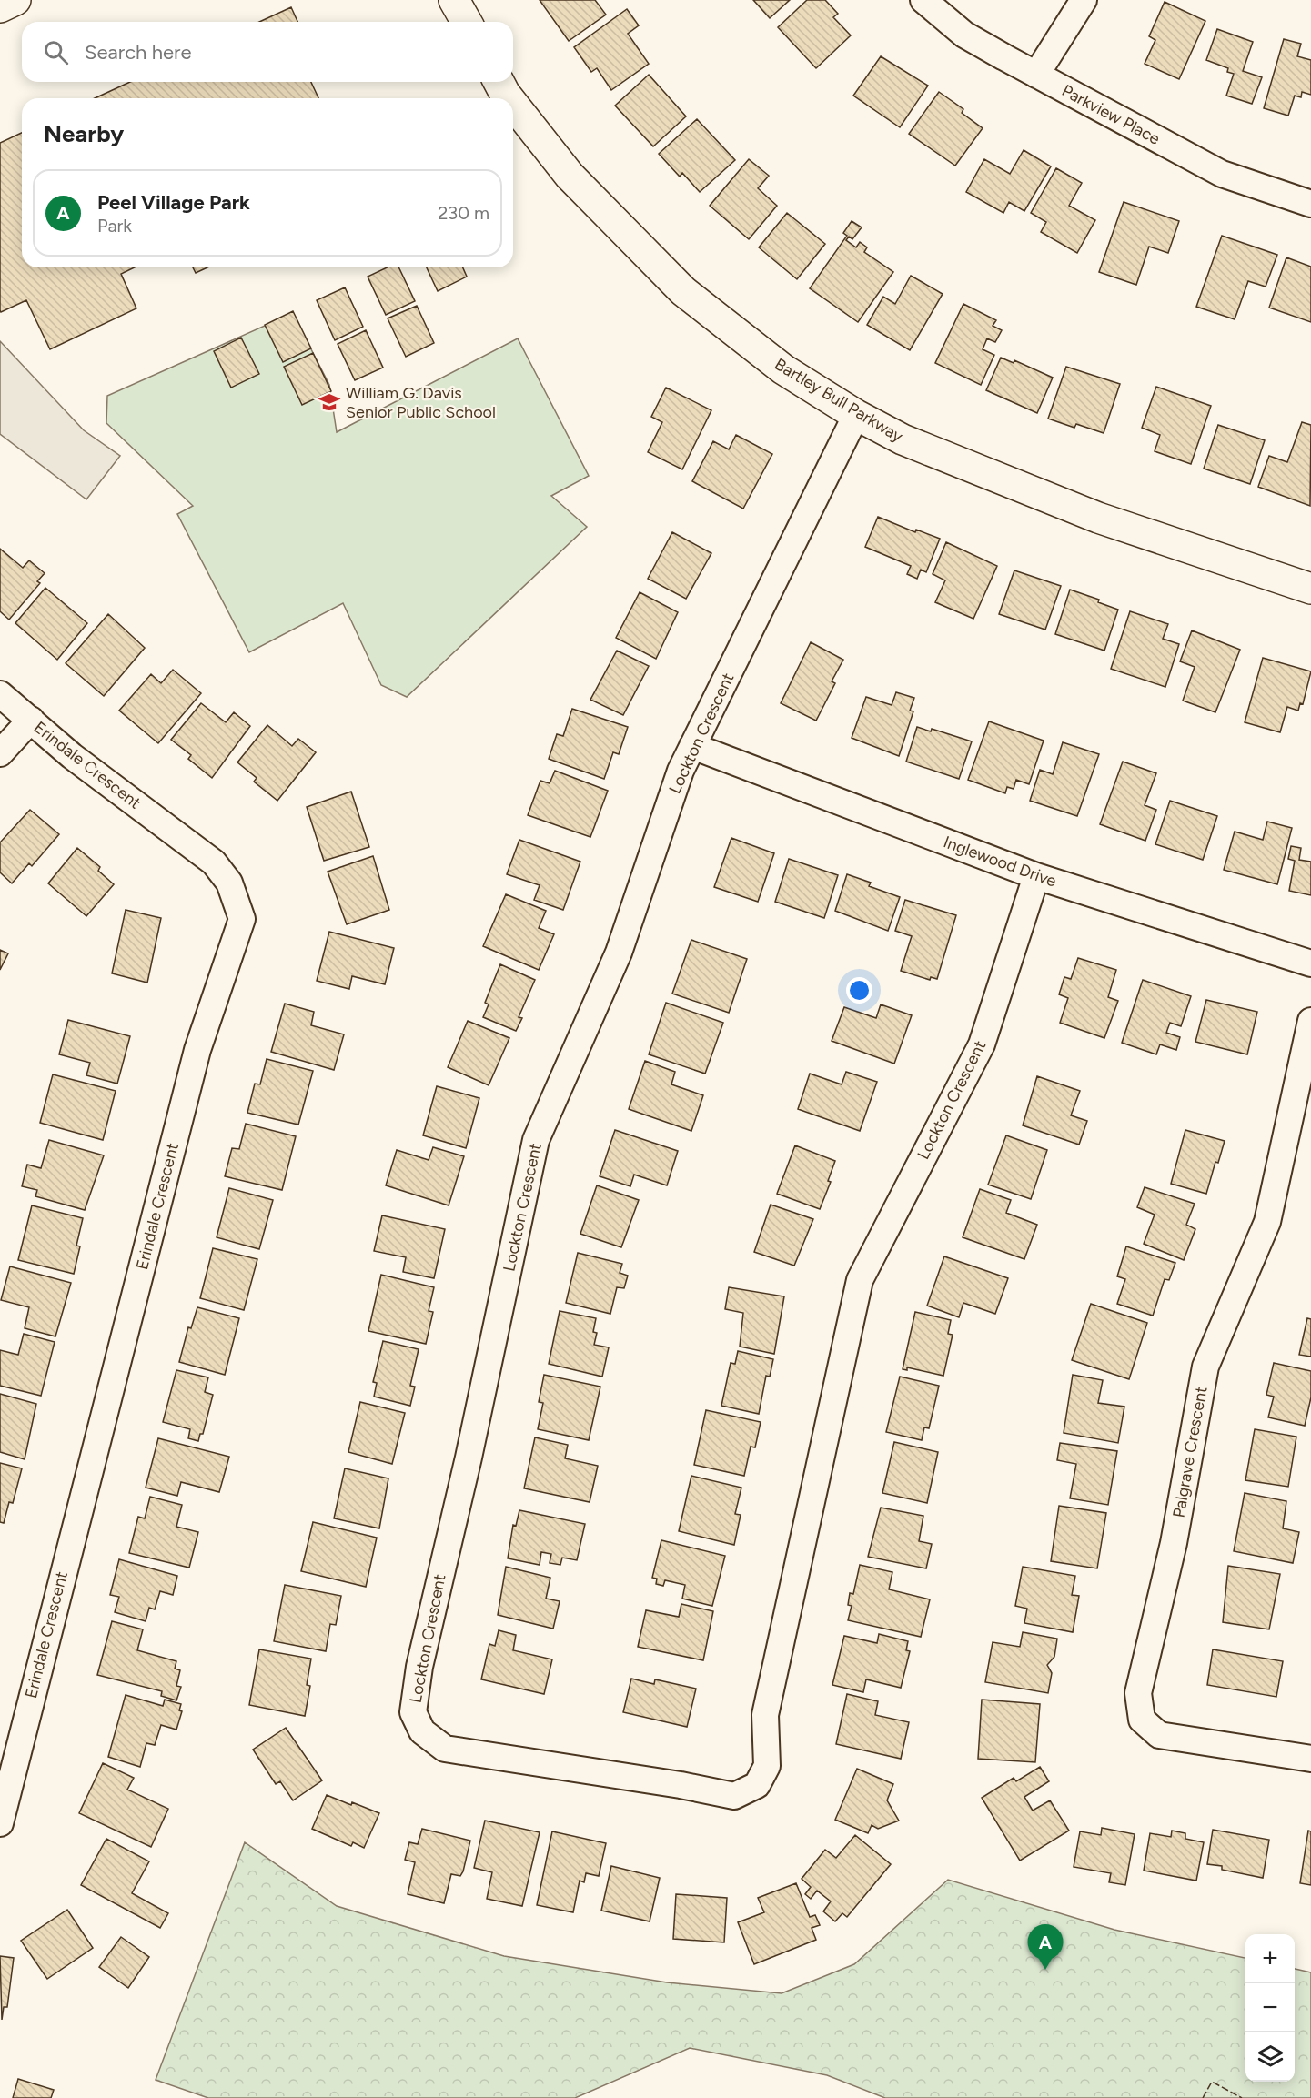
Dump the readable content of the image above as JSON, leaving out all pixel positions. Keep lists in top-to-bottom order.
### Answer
{
  "streets": {
    "street": [
      "Parkview Place",
      "Bartley Bull Parkway",
      "Lockton Crescent",
      "Erindale Crescent",
      "Inglewood Drive",
      "Palgrave Crescent"
    ]
  },
  "crossings": [
    ["Bartley Bull Parkway", "Lockton Crescent"],
    ["Lockton Crescent", "Inglewood Drive"]
  ],
  "places": {
    "school or university": ["William G. Davis Senior Public School"]
  },
  "page": {
    "search": "Search here",
    "heading": "Nearby",
    "list": [
      {
        "mark": "A",
        "name": "Peel Village Park",
        "note": "Park",
        "value": "230 m"
      }
    ],
    "pins": "A",
    "map_buttons": ["+", "−"]
  }
}
